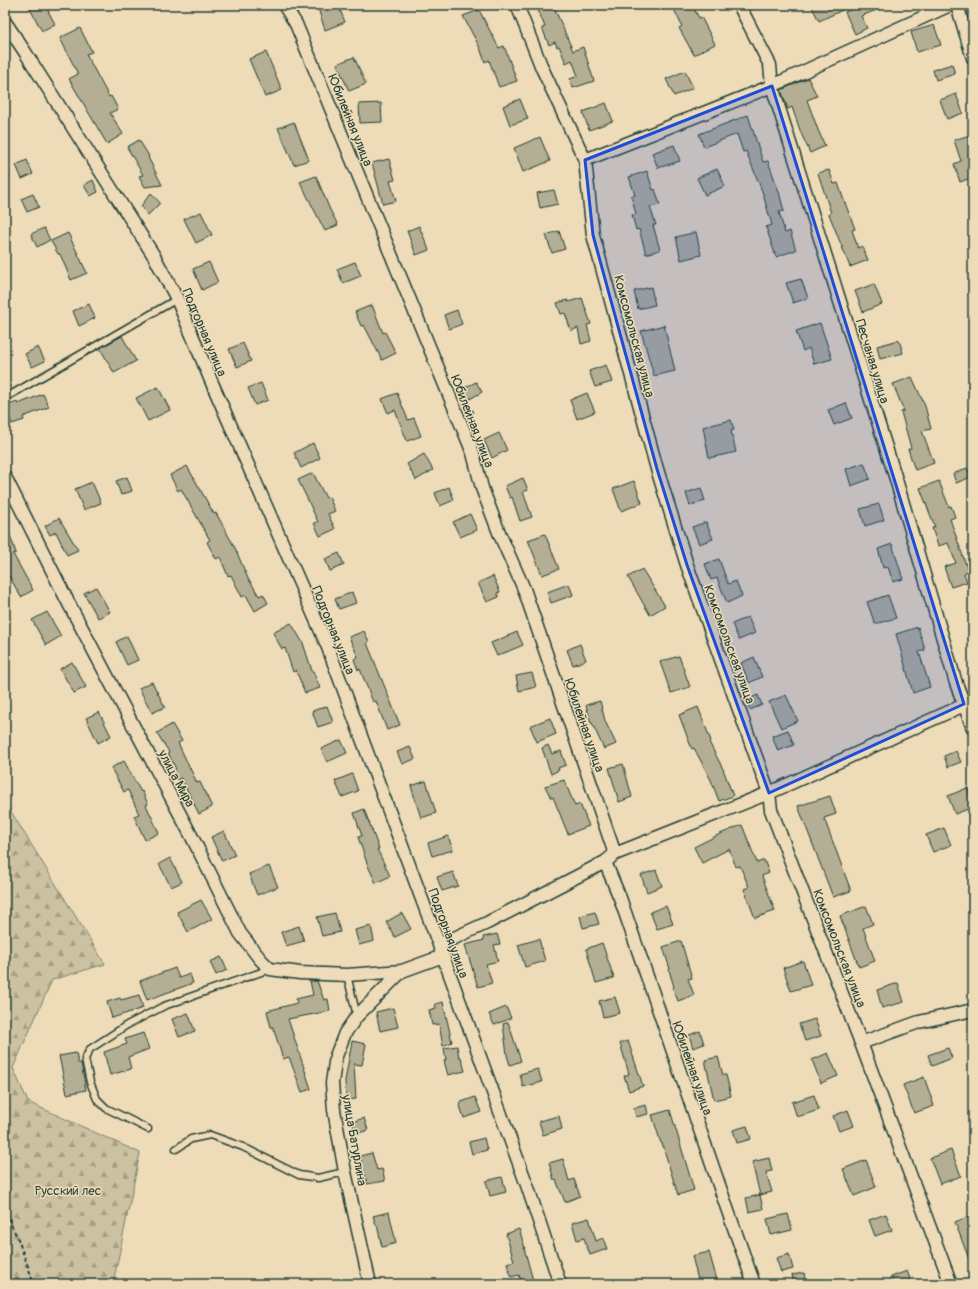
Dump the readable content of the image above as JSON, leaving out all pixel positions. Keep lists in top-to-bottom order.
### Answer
{
  "streets": {
    "street": [
      "Юбилейная улица",
      "Подгорная улица",
      "Комсомольская улица",
      "Песчаная улица",
      "улица Мира",
      "улица Батурлина"
    ]
  },
  "crossings": [
    ["Юбилейная улица", "улица Батурлина"],
    ["Подгорная улица", "улица Батурлина"],
    ["Комсомольская улица", "улица Батурлина"],
    ["Песчаная улица", "улица Батурлина"]
  ],
  "parks": ["Русский лес"]
}
